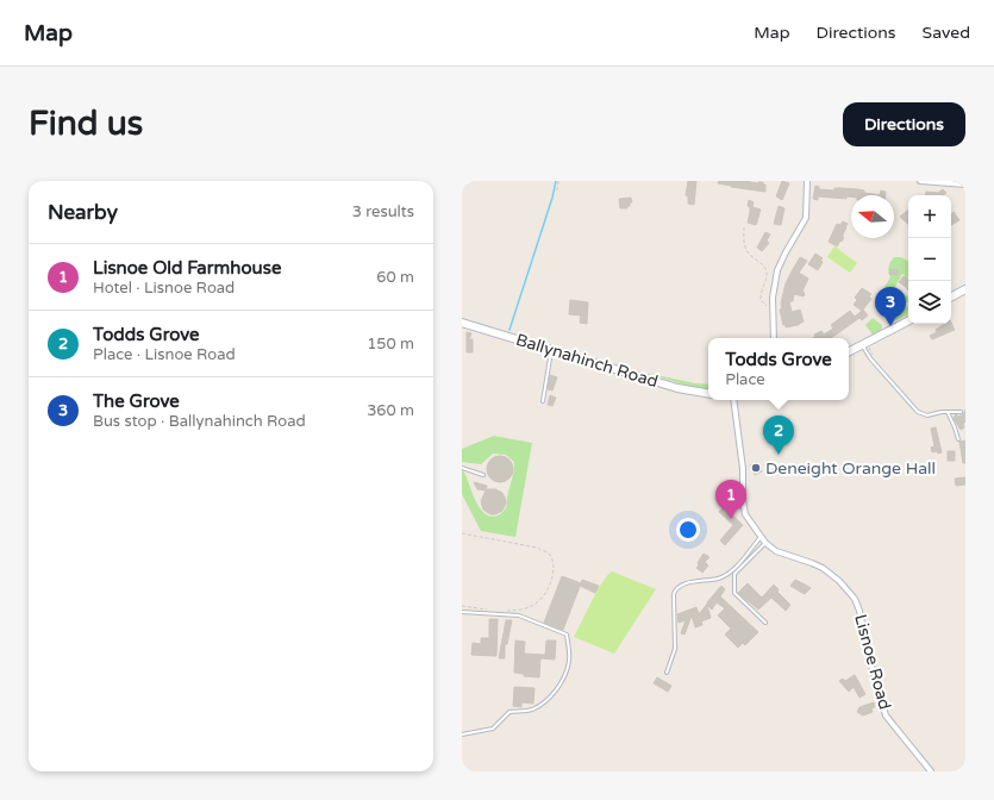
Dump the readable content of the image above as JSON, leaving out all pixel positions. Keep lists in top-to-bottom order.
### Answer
{
  "streets": {
    "street": ["Ballynahinch Road", "Lisnoe Road"]
  },
  "places": ["Deneight Orange Hall"],
  "north": "left",
  "page": {
    "header": "Map",
    "nav": ["Map", "Directions", "Saved"],
    "buttons": "Directions",
    "title": "Find us",
    "heading": ["Nearby", "3 results"],
    "map_buttons": ["+", "−"],
    "list": [
      {
        "mark": "1",
        "name": "Lisnoe Old Farmhouse",
        "note": "Hotel · Lisnoe Road",
        "value": "60 m"
      },
      {
        "mark": "2",
        "name": "Todds Grove",
        "note": "Place · Lisnoe Road",
        "value": "150 m"
      },
      {
        "mark": "3",
        "name": "The Grove",
        "note": "Bus stop · Ballynahinch Road",
        "value": "360 m"
      }
    ],
    "pins": ["3", "2", "1"],
    "popup": ["Todds Grove", "Place"]
  }
}
